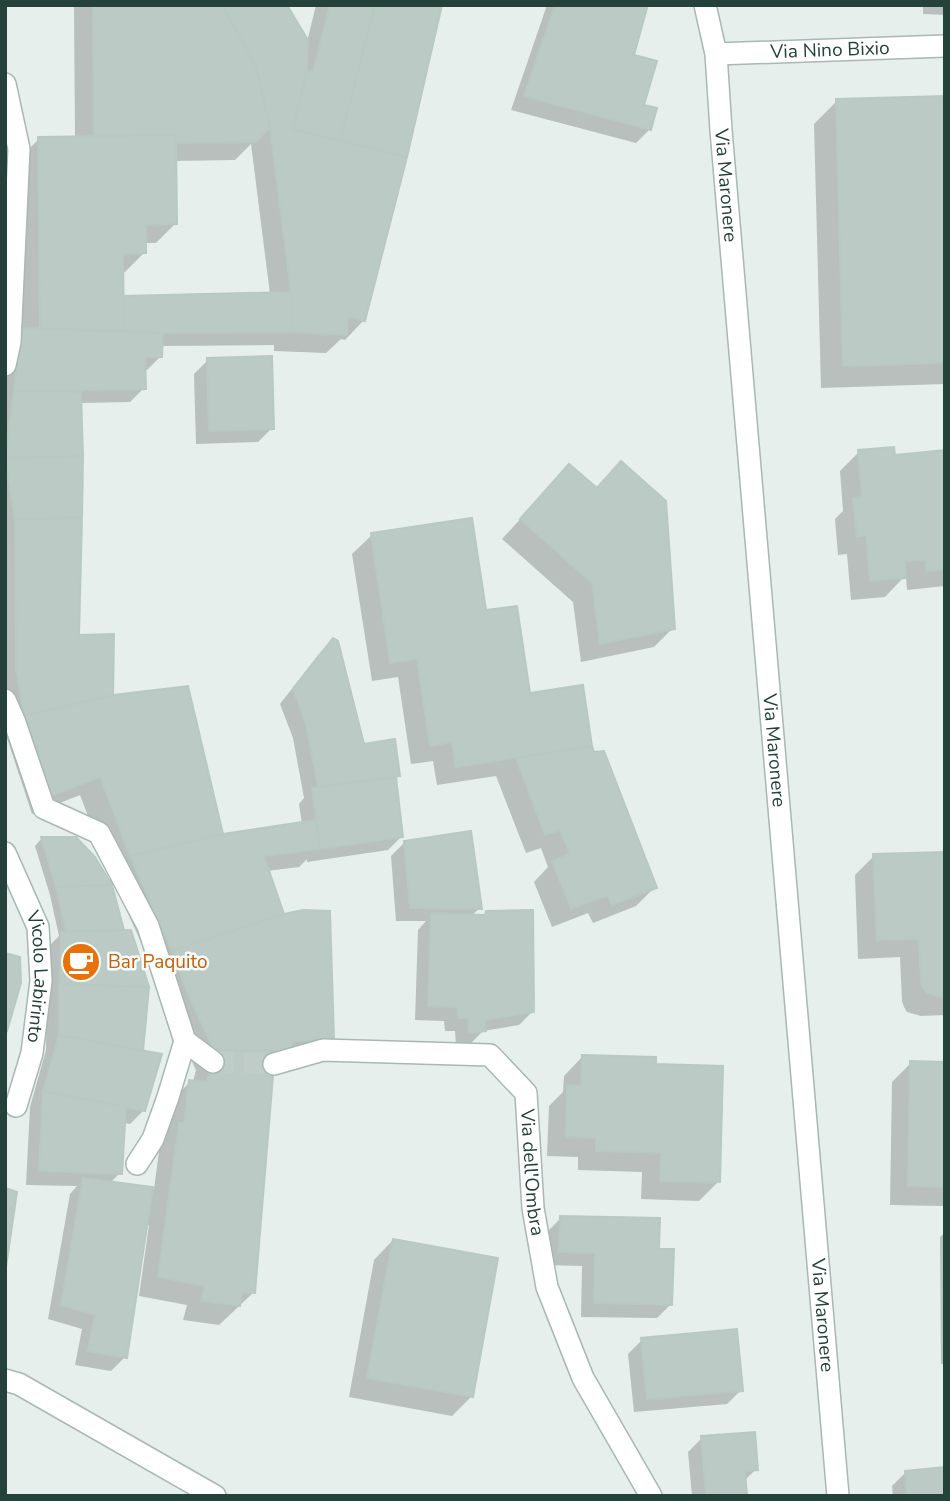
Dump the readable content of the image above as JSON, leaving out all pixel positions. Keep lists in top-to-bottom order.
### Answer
{
  "streets": {
    "street": [
      "Via Nino Bixio",
      "Via Maronere",
      "Vicolo Labirinto",
      "Via dell'Ombra"
    ]
  },
  "crossings": [
    ["Via Nino Bixio", "Via Maronere"]
  ],
  "places": {
    "cafe": ["Bar Paquito"]
  }
}
